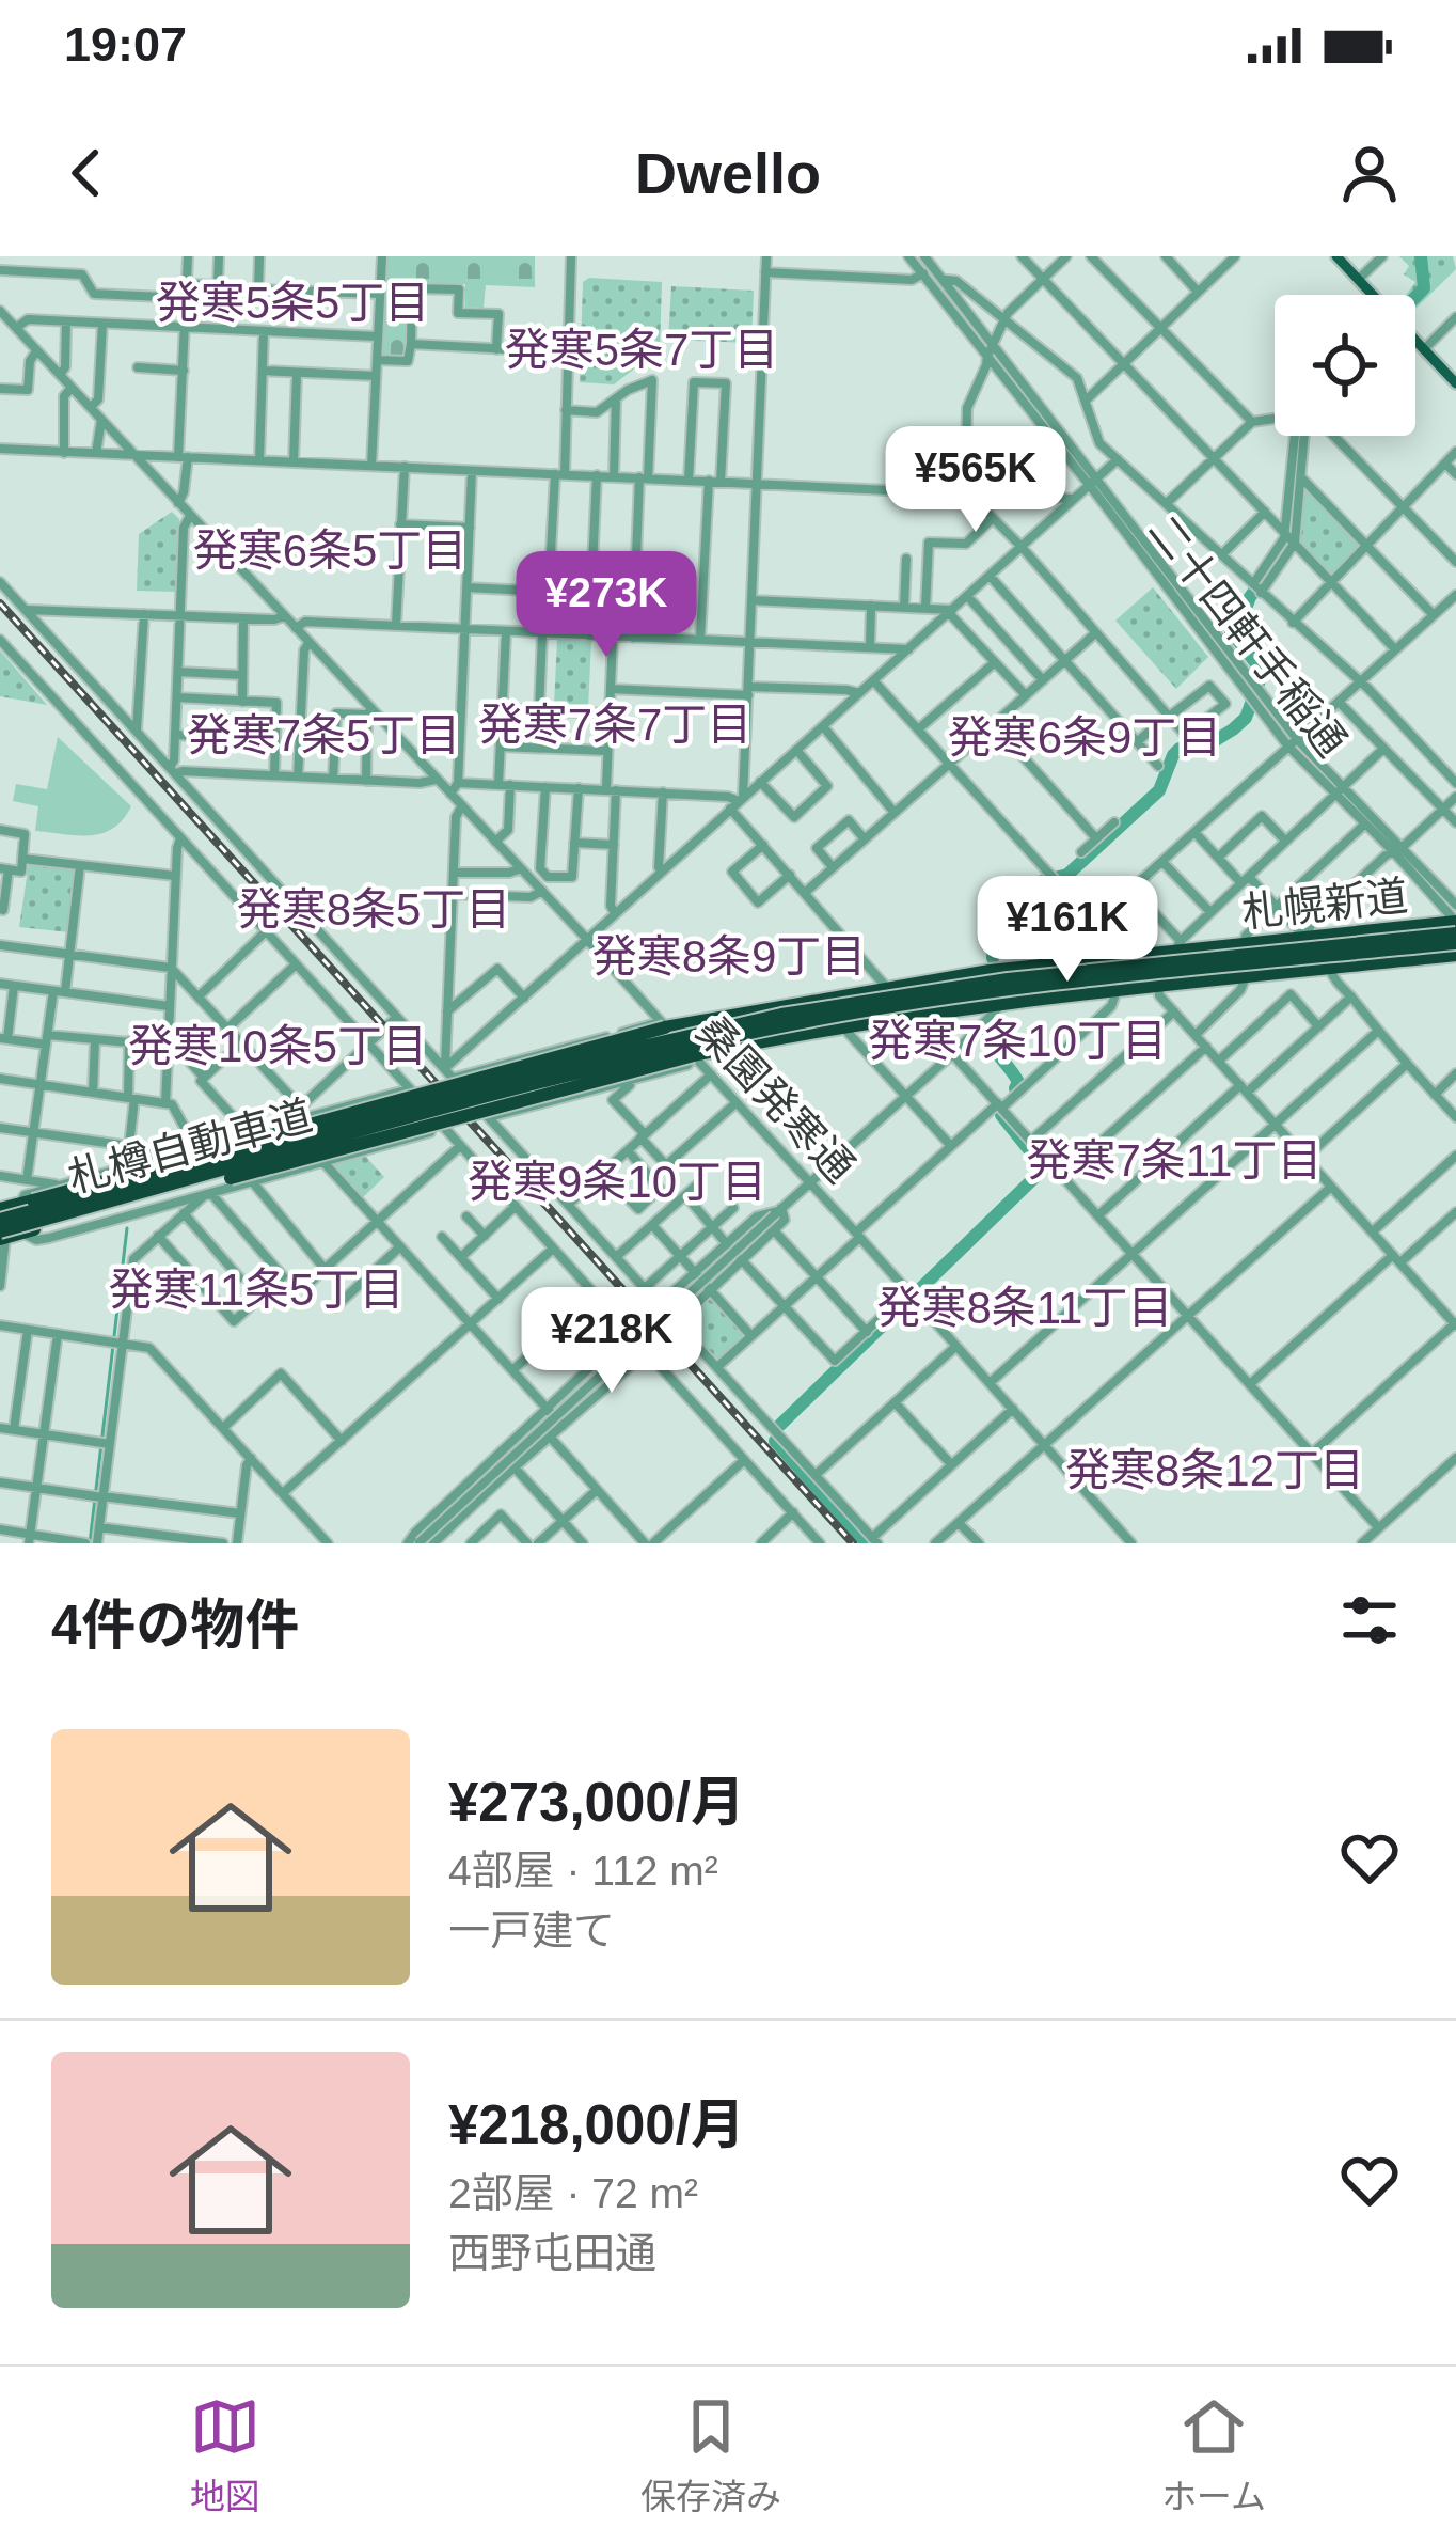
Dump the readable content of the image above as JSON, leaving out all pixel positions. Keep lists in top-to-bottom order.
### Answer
{
  "streets": {
    "highway": ["札幌新道", "札樽自動車道"],
    "street": ["二十四軒手稲通", "桑園発寒通"]
  },
  "crossings": [
    ["二十四軒手稲通", "札幌新道"],
    ["札幌新道", "桑園発寒通"],
    ["札幌新道", "札樽自動車道"]
  ],
  "districts": [
    "発寒5条5丁目",
    "発寒5条7丁目",
    "発寒6条5丁目",
    "発寒7条7丁目",
    "発寒7条5丁目",
    "発寒6条9丁目",
    "発寒8条5丁目",
    "発寒8条9丁目",
    "発寒7条10丁目",
    "発寒10条5丁目",
    "発寒7条11丁目",
    "発寒9条10丁目",
    "発寒11条5丁目",
    "発寒8条11丁目",
    "発寒8条12丁目"
  ],
  "page": {
    "status": "19:07",
    "header": "Dwello",
    "price": [
      "¥565K",
      "¥273K",
      "¥161K",
      "¥218K"
    ],
    "heading": "4件の物件",
    "list": [
      {
        "name": "¥273,000/月",
        "note": "4部屋 · 112 m² · 一戸建て"
      },
      {
        "name": "¥218,000/月",
        "note": "2部屋 · 72 m² · 西野屯田通"
      }
    ],
    "tabs": ["地図", "保存済み", "ホーム"]
  }
}
